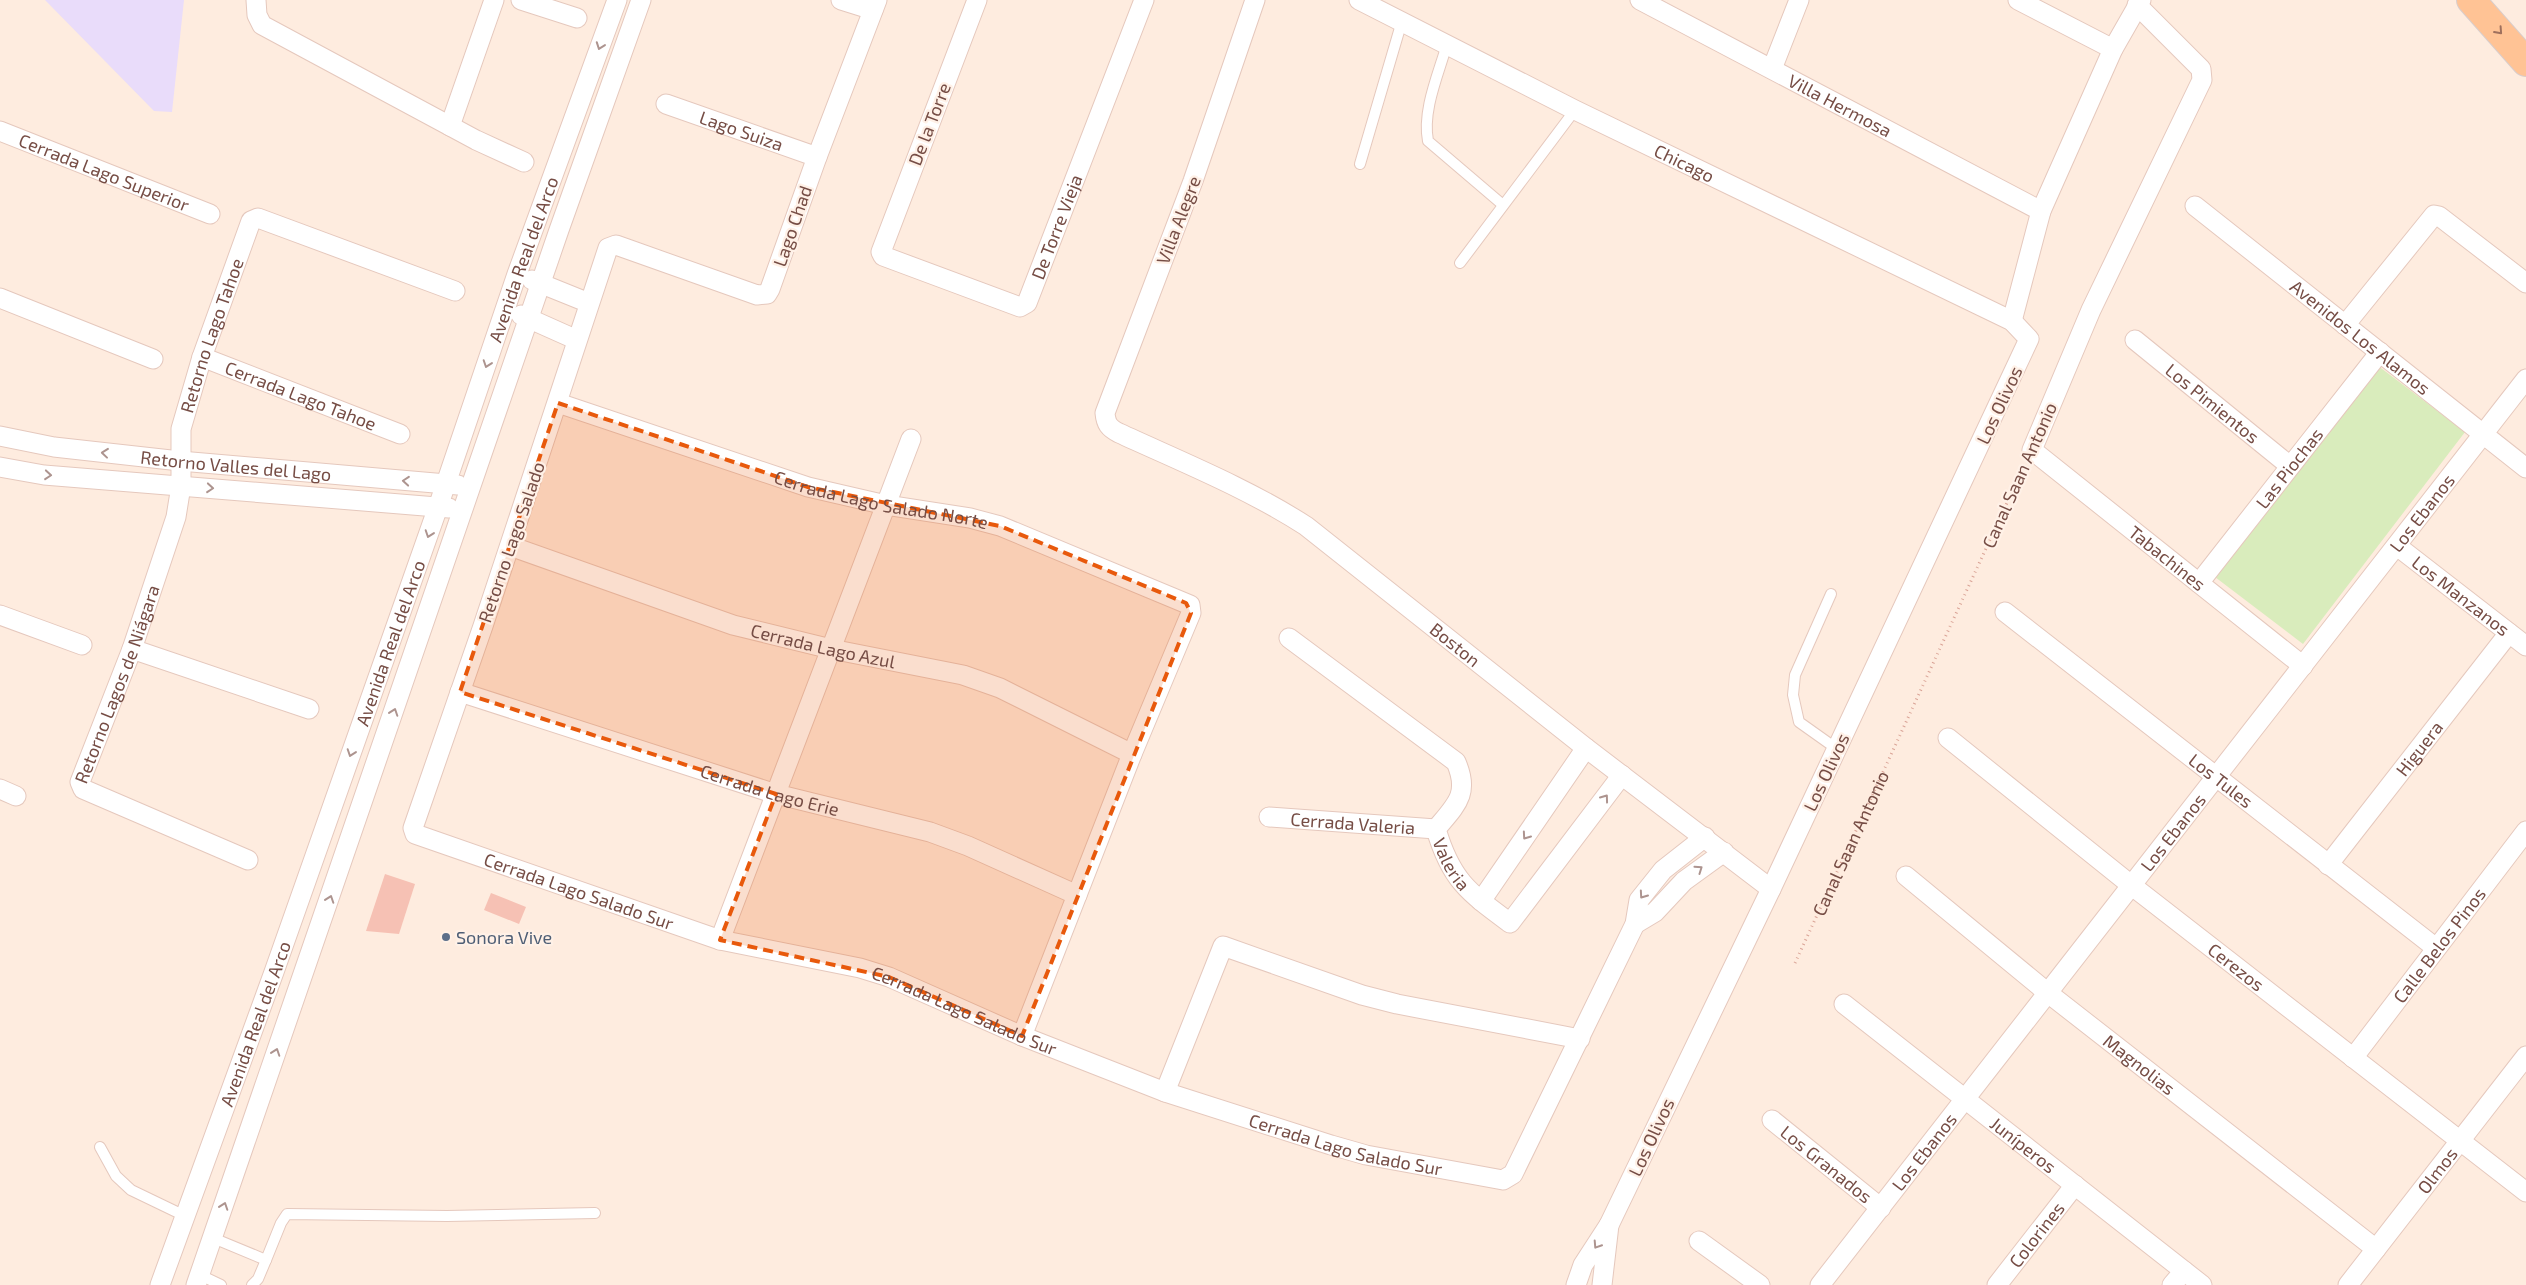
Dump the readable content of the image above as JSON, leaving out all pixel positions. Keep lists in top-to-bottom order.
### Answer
{
  "streets": {
    "street": [
      "Villa Hermosa",
      "De la Torre",
      "Lago Suiza",
      "Chicago",
      "Cerrada Lago Superior",
      "Villa Alegre",
      "Lago Chad",
      "De Torre Vieja",
      "Avenida Real del Arco",
      "Retorno Lago Tahoe",
      "Avenidos Los Alamos",
      "Cerrada Lago Tahoe",
      "Los Pimientos",
      "Los Olivos",
      "Retorno Valles del Lago",
      "Las Piochas",
      "Canal Saan Antonio",
      "Cerrada Lago Salado Norte",
      "Los Ebanos",
      "Retorno Lago Salado",
      "Tabachines",
      "Los Manzanos",
      "Boston",
      "Cerrada Lago Azul",
      "Retorno Lagos de Niágara",
      "Higuera",
      "Los Tules",
      "Cerrada Lago Erie",
      "Cerrada Valeria",
      "Valeria",
      "Cerrada Lago Salado Sur",
      "Calle Belos Pinos",
      "Cerezos",
      "Magnolias",
      "Juníperos",
      "Los Granados",
      "Olmos",
      "Colorines"
    ]
  },
  "crossings": [
    ["De la Torre", "De Torre Vieja"],
    ["Lago Suiza", "Lago Chad"],
    ["Chicago", "Los Olivos"],
    ["Villa Alegre", "Boston"],
    ["Lago Chad", "Retorno Lago Salado"],
    ["Avenida Real del Arco", "Retorno Valles del Lago"],
    ["Retorno Lago Tahoe", "Cerrada Lago Tahoe"],
    ["Retorno Lago Tahoe", "Retorno Valles del Lago"],
    ["Retorno Lago Tahoe", "Retorno Lagos de Niágara"],
    ["Avenidos Los Alamos", "Las Piochas"],
    ["Avenidos Los Alamos", "Los Ebanos"],
    ["Los Pimientos", "Las Piochas"],
    ["Los Olivos", "Boston"],
    ["Retorno Valles del Lago", "Retorno Lagos de Niágara"],
    ["Las Piochas", "Tabachines"],
    ["Canal Saan Antonio", "Tabachines"],
    ["Cerrada Lago Salado Norte", "Retorno Lago Salado"],
    ["Cerrada Lago Salado Norte", "Cerrada Lago Azul"],
    ["Los Ebanos", "Tabachines"],
    ["Los Ebanos", "Los Manzanos"],
    ["Los Ebanos", "Los Tules"],
    ["Los Ebanos", "Cerezos"],
    ["Los Ebanos", "Magnolias"],
    ["Los Ebanos", "Juníperos"],
    ["Los Ebanos", "Los Granados"],
    ["Retorno Lago Salado", "Cerrada Lago Azul"],
    ["Retorno Lago Salado", "Cerrada Lago Erie"],
    ["Retorno Lago Salado", "Cerrada Lago Salado Sur"],
    ["Los Manzanos", "Higuera"],
    ["Boston", "Valeria"],
    ["Higuera", "Los Tules"],
    ["Los Tules", "Calle Belos Pinos"],
    ["Cerrada Valeria", "Valeria"],
    ["Calle Belos Pinos", "Cerezos"],
    ["Cerezos", "Olmos"],
    ["Magnolias", "Olmos"],
    ["Juníperos", "Colorines"]
  ],
  "places": ["Sonora Vive"]
}
